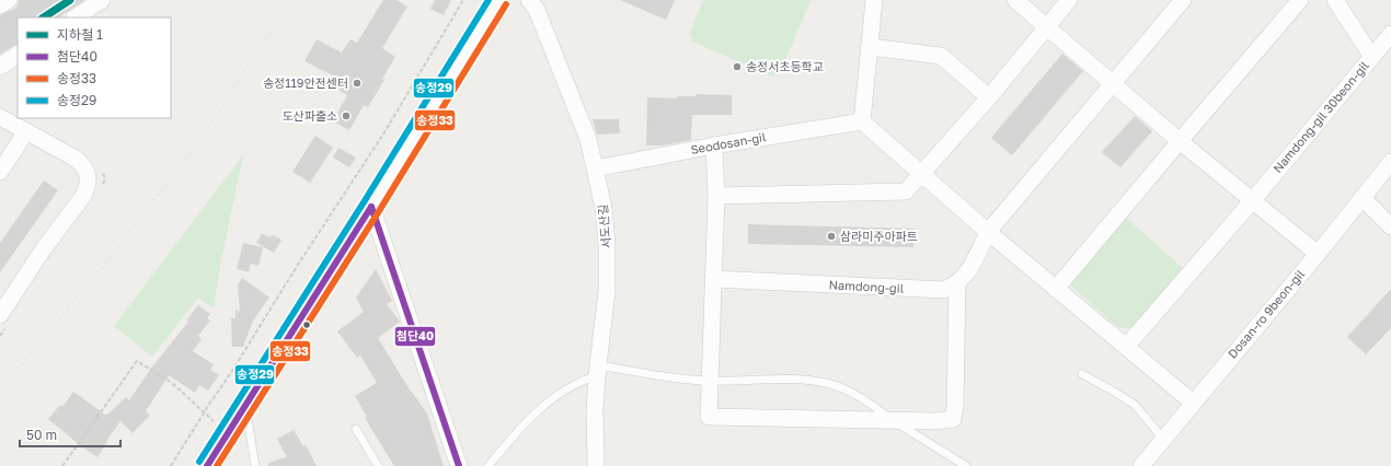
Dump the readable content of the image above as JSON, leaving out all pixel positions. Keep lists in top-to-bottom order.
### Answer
{
  "streets": {
    "street": [
      "Namdong-gil 30beon-gil",
      "Seodosan-gil",
      "서도산길",
      "Namdong-gil",
      "Dosan-ro 9beon-gil"
    ]
  },
  "crossings": [
    ["Seodosan-gil", "서도산길"]
  ],
  "places": [
    "송정서초등학교",
    "송정119안전센터",
    "도산파출소",
    "삼라미주아파트"
  ],
  "lines": [
    "metro line 1",
    "transit line 송정29",
    "transit line 송정33",
    "transit line 첨단40"
  ],
  "legend": [
    "지하철 1",
    "첨단40",
    "송정33",
    "송정29"
  ],
  "scale_bar": "50 m"
}
